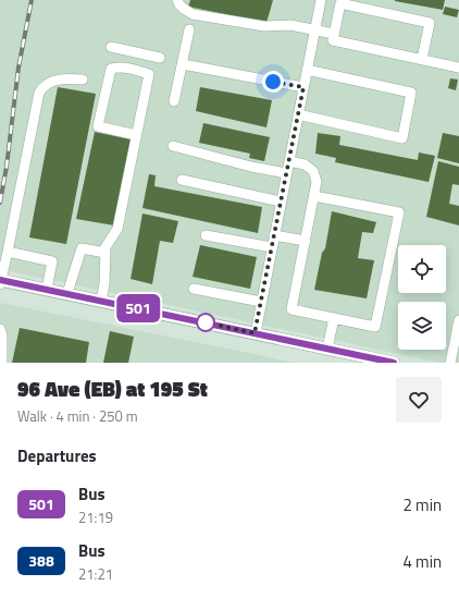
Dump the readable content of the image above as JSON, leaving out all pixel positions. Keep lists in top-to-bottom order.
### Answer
{
  "lines": ["bus line 501"],
  "page": {
    "on_map": "501",
    "heading": [
      ["96 Ave (EB) at 195 St", "Walk · 4 min · 250 m"],
      "Departures"
    ],
    "list": [
      {
        "mark": "501",
        "name": "Bus",
        "note": "21:19",
        "value": "2 min"
      },
      {
        "mark": "388",
        "name": "Bus",
        "note": "21:21",
        "value": "4 min"
      }
    ]
  }
}
